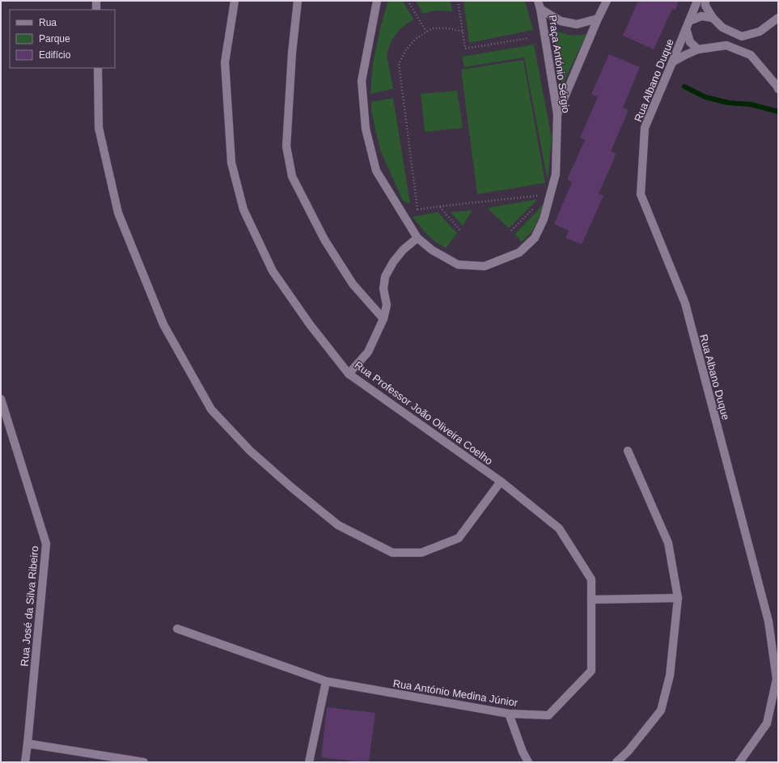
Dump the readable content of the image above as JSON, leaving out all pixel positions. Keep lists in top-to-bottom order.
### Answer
{
  "streets": {
    "street": [
      "Praça António Sérgio",
      "Rua Albano Duque",
      "Rua Professor João Oliveira Coelho",
      "Rua José da Silva Ribeiro",
      "Rua António Medina Júnior"
    ]
  },
  "crossings": [
    ["Rua Professor João Oliveira Coelho", "Rua António Medina Júnior"]
  ],
  "legend": ["Rua", "Parque", "Edifício"]
}
